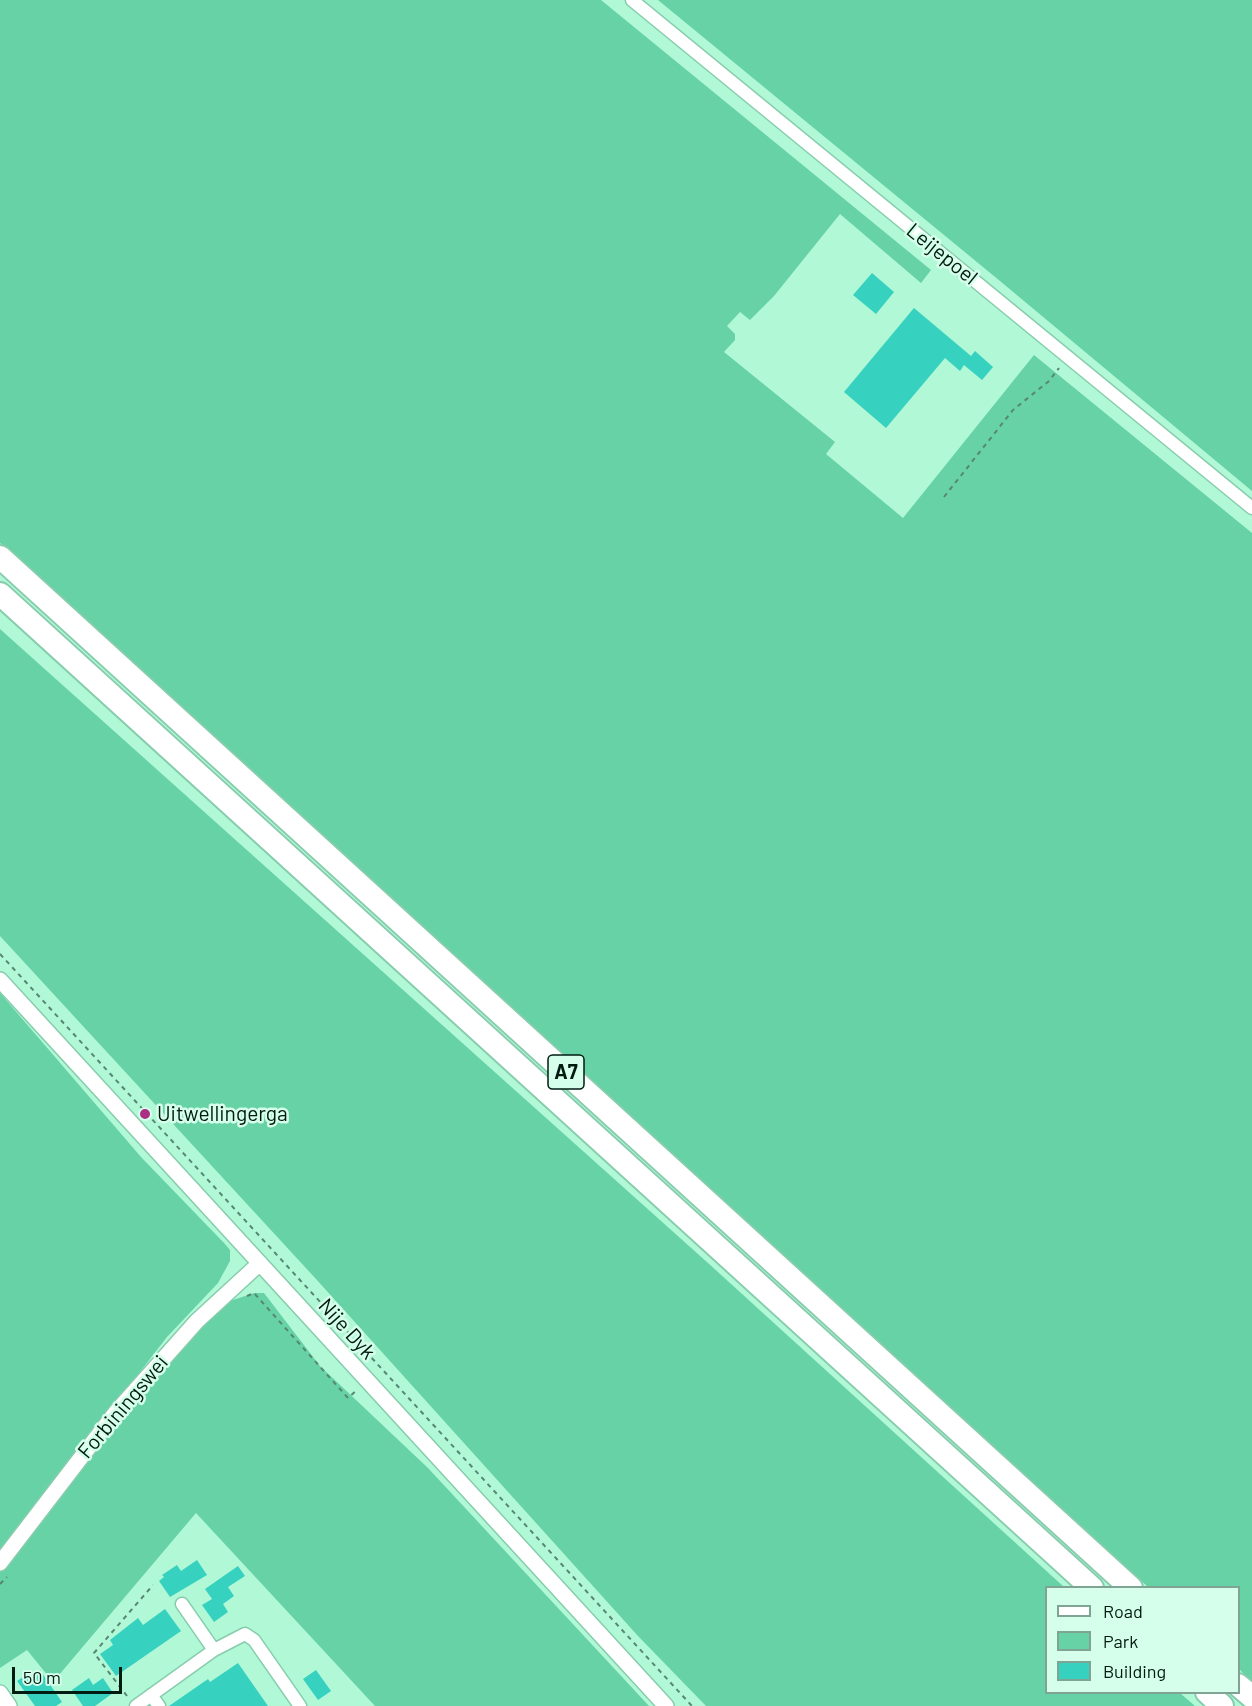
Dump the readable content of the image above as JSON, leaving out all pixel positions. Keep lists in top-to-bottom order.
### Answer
{
  "streets": {
    "highway": ["A7"],
    "street": ["Leijepoel", "Nije Dyk", "Forbiningswei"]
  },
  "crossings": [
    ["Nije Dyk", "Forbiningswei"]
  ],
  "places": ["Uitwellingerga"],
  "legend": ["Road", "Park", "Building"],
  "scale_bar": "50 m"
}
